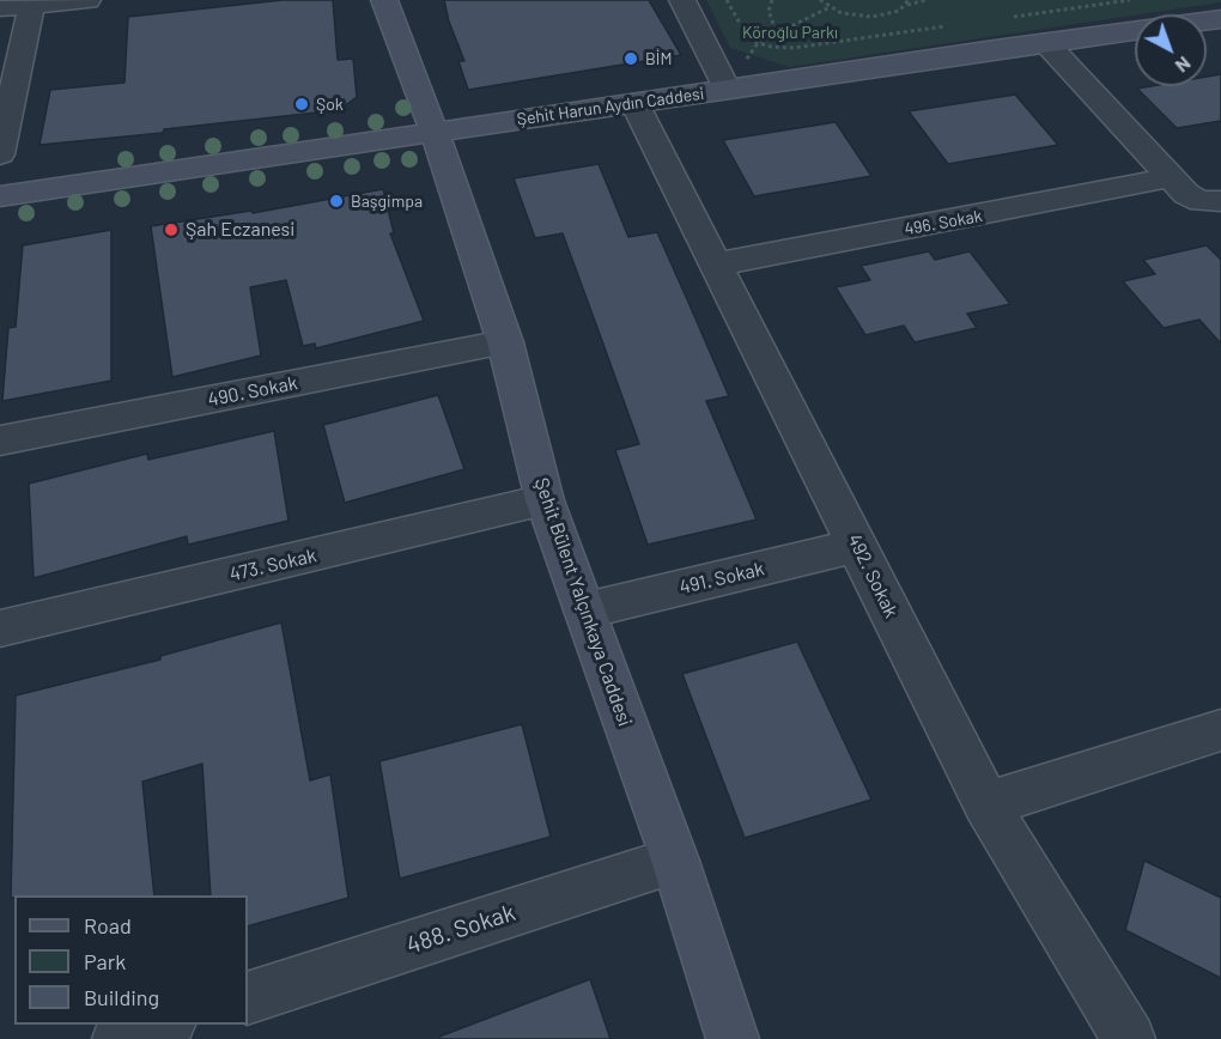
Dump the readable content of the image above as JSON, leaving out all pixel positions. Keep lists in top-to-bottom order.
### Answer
{
  "streets": {
    "main road": ["Şehit Harun Aydın Caddesi", "Şehit Bülent Yalçınkaya Caddesi"],
    "street": [
      "496. Sokak",
      "490. Sokak",
      "473. Sokak",
      "492. Sokak",
      "491. Sokak",
      "488. Sokak"
    ]
  },
  "crossings": [
    ["Şehit Harun Aydın Caddesi", "492. Sokak"],
    ["Şehit Harun Aydın Caddesi", "Şehit Bülent Yalçınkaya Caddesi"],
    ["496. Sokak", "492. Sokak"],
    ["490. Sokak", "Şehit Bülent Yalçınkaya Caddesi"],
    ["473. Sokak", "Şehit Bülent Yalçınkaya Caddesi"],
    ["492. Sokak", "491. Sokak"],
    ["491. Sokak", "Şehit Bülent Yalçınkaya Caddesi"],
    ["Şehit Bülent Yalçınkaya Caddesi", "488. Sokak"]
  ],
  "parks": ["Köroğlu Parkı"],
  "places": [
    "BİM",
    "Şok",
    "Başgimpa",
    "Şah Eczanesi"
  ],
  "legend": ["Road", "Park", "Building"],
  "north": "bottom right"
}
